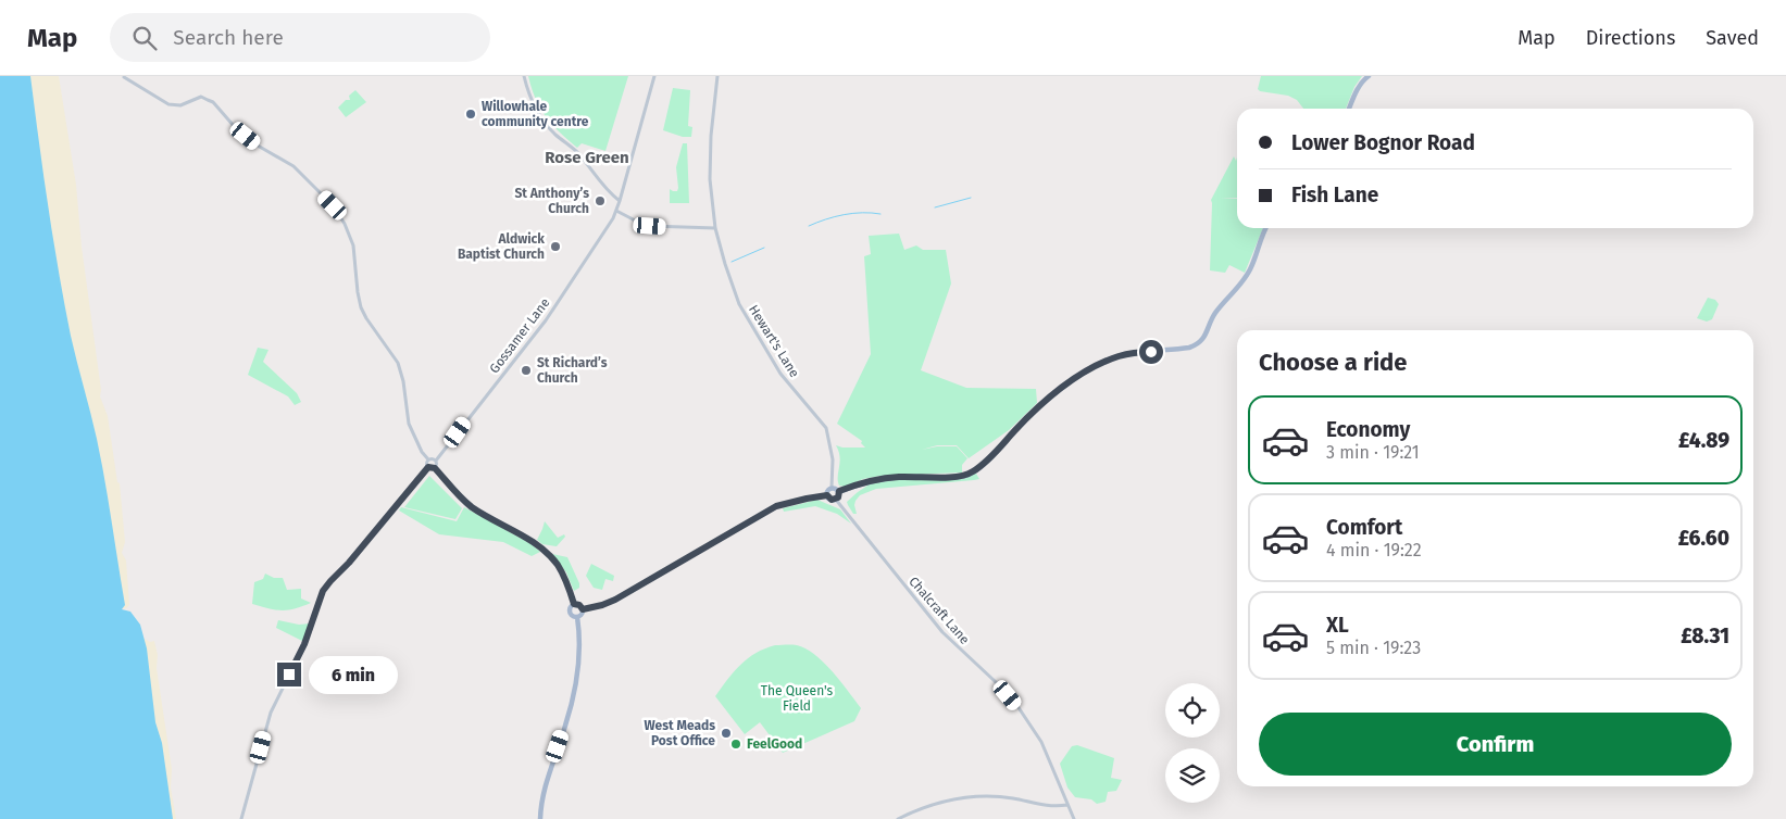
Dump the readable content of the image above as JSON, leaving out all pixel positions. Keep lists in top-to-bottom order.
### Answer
{
  "streets": {
    "street": ["Gossamer Lane", "Hewart's Lane", "Chalcraft Lane"]
  },
  "crossings": [
    ["Hewart's Lane", "Chalcraft Lane"]
  ],
  "districts": ["Rose Green"],
  "parks": ["The Queen's Field"],
  "places": [
    "Willowhale community centre",
    "St Anthony’s Church",
    "Aldwick Baptist Church",
    "St Richard’s Church",
    "West Meads Post Office",
    "FeelGood"
  ],
  "page": {
    "header": "Map",
    "search": "Search here",
    "nav": ["Map", "Directions", "Saved"],
    "banner": ["Lower Bognor Road", "Fish Lane"],
    "heading": "Choose a ride",
    "list": [
      {
        "name": "Economy",
        "note": "3 min · 19:21",
        "value": "£4.89"
      },
      {
        "name": "Comfort",
        "note": "4 min · 19:22",
        "value": "£6.60"
      },
      {
        "name": "XL",
        "note": "5 min · 19:23",
        "value": "£8.31"
      }
    ],
    "bubble": "6 min",
    "buttons": "Confirm"
  }
}
